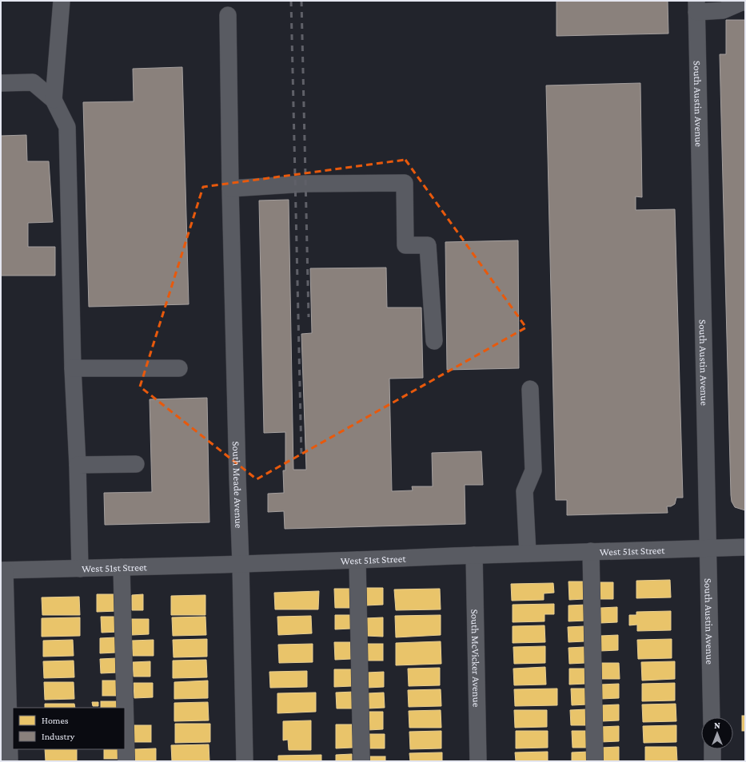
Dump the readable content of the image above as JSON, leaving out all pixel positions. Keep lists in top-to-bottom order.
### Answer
{
  "streets": {
    "street": [
      "South Austin Avenue",
      "South Meade Avenue",
      "West 51st Street",
      "South McVicker Avenue"
    ]
  },
  "crossings": [
    ["South Austin Avenue", "West 51st Street"],
    ["South Meade Avenue", "West 51st Street"],
    ["West 51st Street", "South McVicker Avenue"]
  ],
  "legend": ["Homes", "Industry"],
  "north": "top"
}
